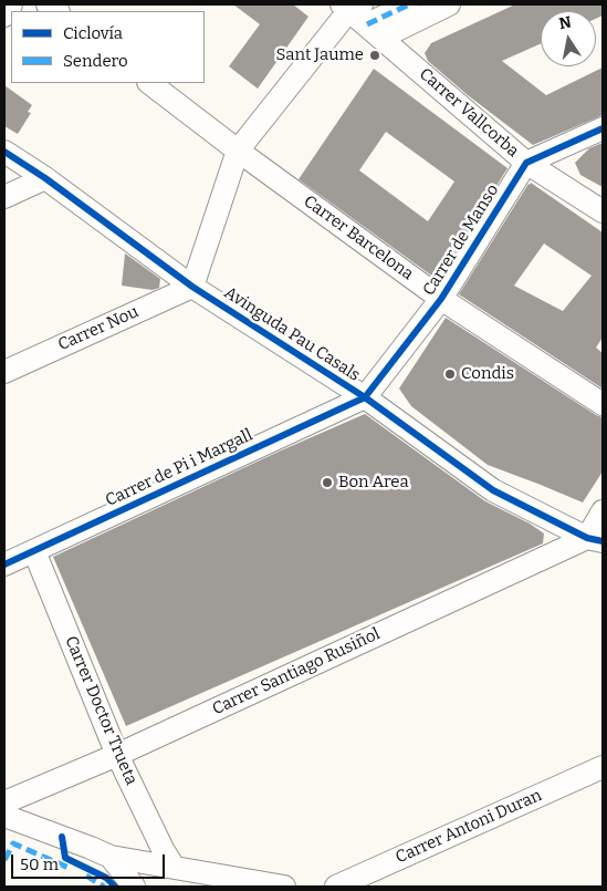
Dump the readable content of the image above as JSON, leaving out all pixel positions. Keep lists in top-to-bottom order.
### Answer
{
  "streets": {
    "street": [
      "Carrer Vallcorba",
      "Carrer Barcelona",
      "Carrer de Manso",
      "Carrer Nou",
      "Avinguda Pau Casals",
      "Carrer de Pi i Margall",
      "Carrer Santiago Rusiñol",
      "Carrer Doctor Trueta",
      "Carrer Antoni Duran"
    ]
  },
  "crossings": [
    ["Carrer Vallcorba", "Carrer de Manso"],
    ["Carrer Barcelona", "Carrer de Manso"],
    ["Carrer de Manso", "Avinguda Pau Casals"],
    ["Carrer de Manso", "Carrer de Pi i Margall"],
    ["Carrer Nou", "Avinguda Pau Casals"],
    ["Avinguda Pau Casals", "Carrer de Pi i Margall"],
    ["Avinguda Pau Casals", "Carrer Santiago Rusiñol"],
    ["Carrer de Pi i Margall", "Carrer Doctor Trueta"],
    ["Carrer Santiago Rusiñol", "Carrer Doctor Trueta"]
  ],
  "places": ["Sant Jaume", "Condis", "Bon Area"],
  "legend": ["Ciclovía", "Sendero"],
  "scale_bar": "50 m",
  "north": "top"
}
